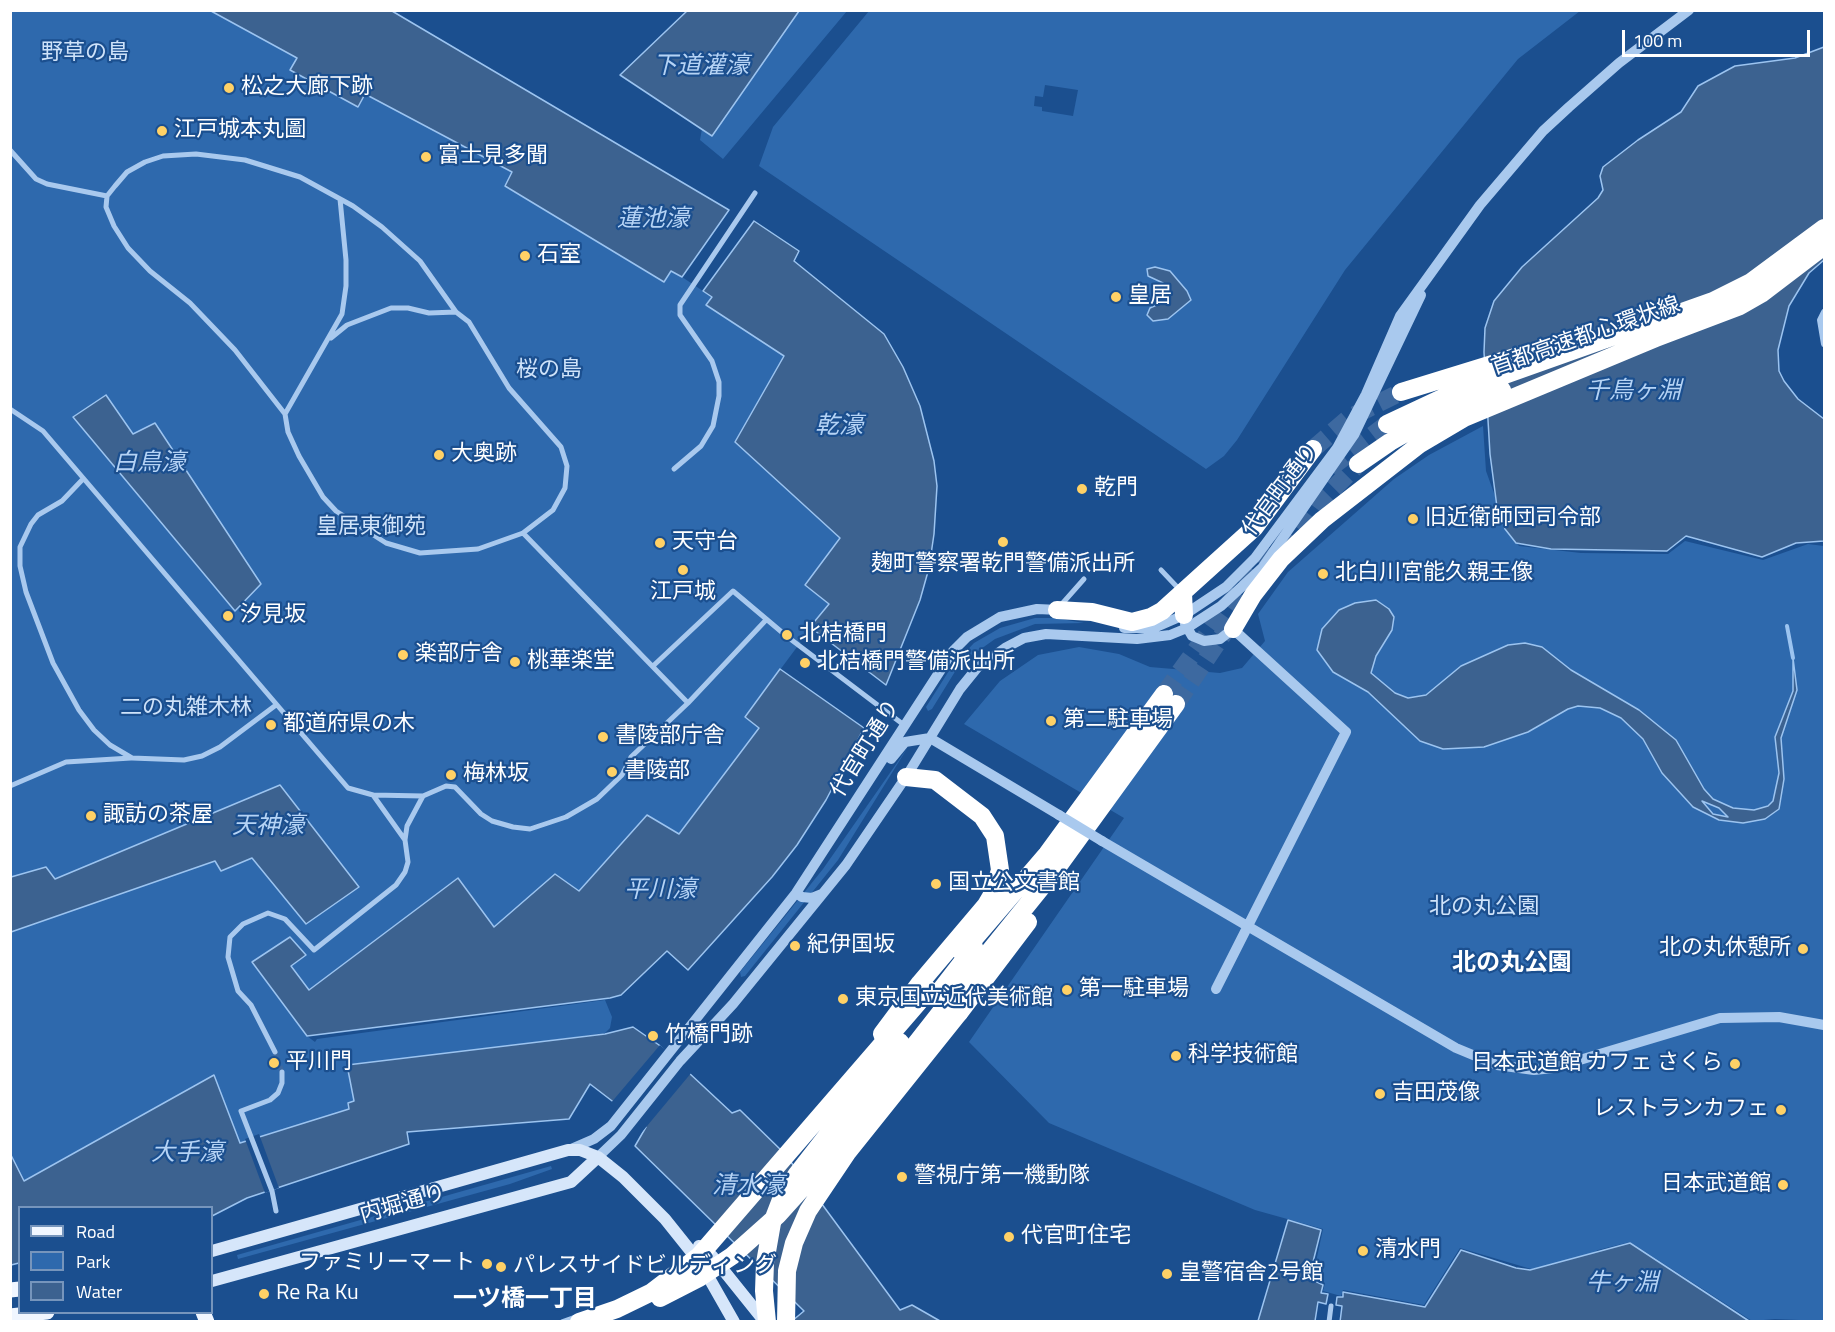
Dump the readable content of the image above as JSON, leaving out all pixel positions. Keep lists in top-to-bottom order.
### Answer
{
  "streets": {
    "highway": ["首都高速都心環状線"],
    "main road": ["内堀通り"],
    "street": ["代官町通り"]
  },
  "crossings": [
    ["代官町通り", "内堀通り"]
  ],
  "districts": ["北の丸公園", "一ツ橋一丁目"],
  "water": [
    "下道灌濠",
    "蓮池濠",
    "千鳥ヶ淵",
    "乾濠",
    "白鳥濠",
    "天神濠",
    "平川濠",
    "大手濠",
    "清水濠",
    "牛ヶ淵"
  ],
  "parks": [
    "野草の島",
    "桜の島",
    "皇居東御苑",
    "二の丸雑木林",
    "北の丸公園"
  ],
  "places": [
    "松之大廊下跡",
    "江戸城本丸圖",
    "富士見多聞",
    "石室",
    "皇居",
    "大奥跡",
    "乾門",
    "旧近衛師団司令部",
    "麹町警察署乾門警備派出所",
    "天守台",
    "江戸城",
    "北白川宮能久親王像",
    "汐見坂",
    "北桔橋門",
    "楽部庁舎",
    "桃華楽堂",
    "北桔橋門警備派出所",
    "第二駐車場",
    "都道府県の木",
    "書陵部庁舎",
    "書陵部",
    "梅林坂",
    "諏訪の茶屋",
    "国立公文書館",
    "紀伊国坂",
    "北の丸休憩所",
    "第一駐車場",
    "東京国立近代美術館",
    "竹橋門跡",
    "科学技術館",
    "平川門",
    "日本武道館 カフェ さくら",
    "吉田茂像",
    "レストランカフェ",
    "警視庁第一機動隊",
    "日本武道館",
    "代官町住宅",
    "清水門",
    "ファミリーマート",
    "パレスサイドビルディング",
    "皇警宿舎2号館",
    "Re Ra Ku"
  ],
  "legend": ["Road", "Park", "Water"],
  "scale_bar": "100 m"
}
